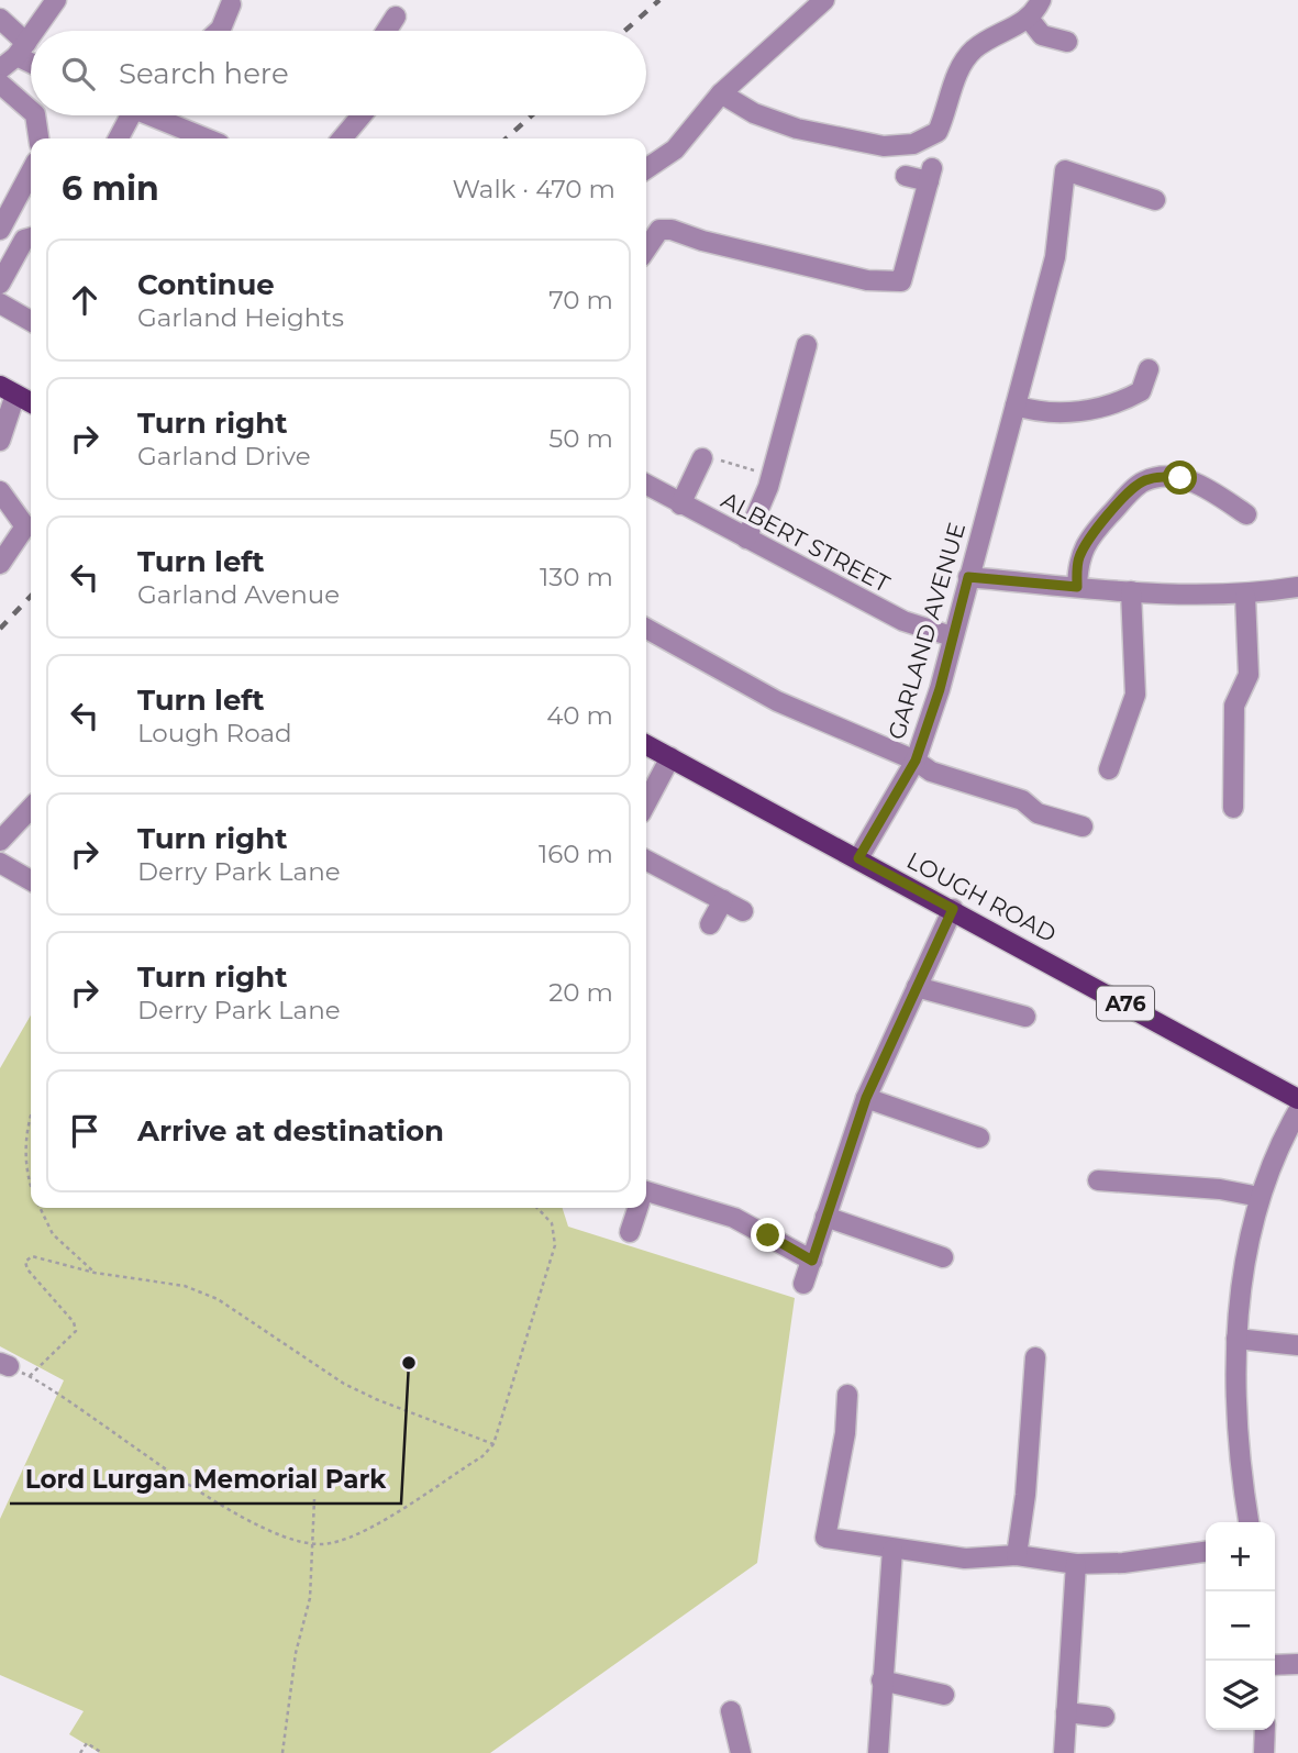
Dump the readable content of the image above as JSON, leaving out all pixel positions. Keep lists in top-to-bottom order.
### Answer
{
  "streets": {
    "main road": ["LOUGH ROAD", "A76"],
    "street": ["ALBERT STREET", "GARLAND AVENUE"]
  },
  "crossings": [
    ["ALBERT STREET", "GARLAND AVENUE"],
    ["GARLAND AVENUE", "LOUGH ROAD"]
  ],
  "places": ["Lord Lurgan Memorial Park"],
  "page": {
    "search": "Search here",
    "heading": ["6 min", "Walk · 470 m"],
    "list": [
      ["Continue", "Garland Heights", "70 m"],
      ["Turn right", "Garland Drive", "50 m"],
      ["Turn left", "Garland Avenue", "130 m"],
      ["Turn left", "Lough Road", "40 m"],
      ["Turn right", "Derry Park Lane", "160 m"],
      ["Turn right", "Derry Park Lane", "20 m"],
      "Arrive at destination"
    ],
    "map_buttons": ["+", "−"]
  }
}
